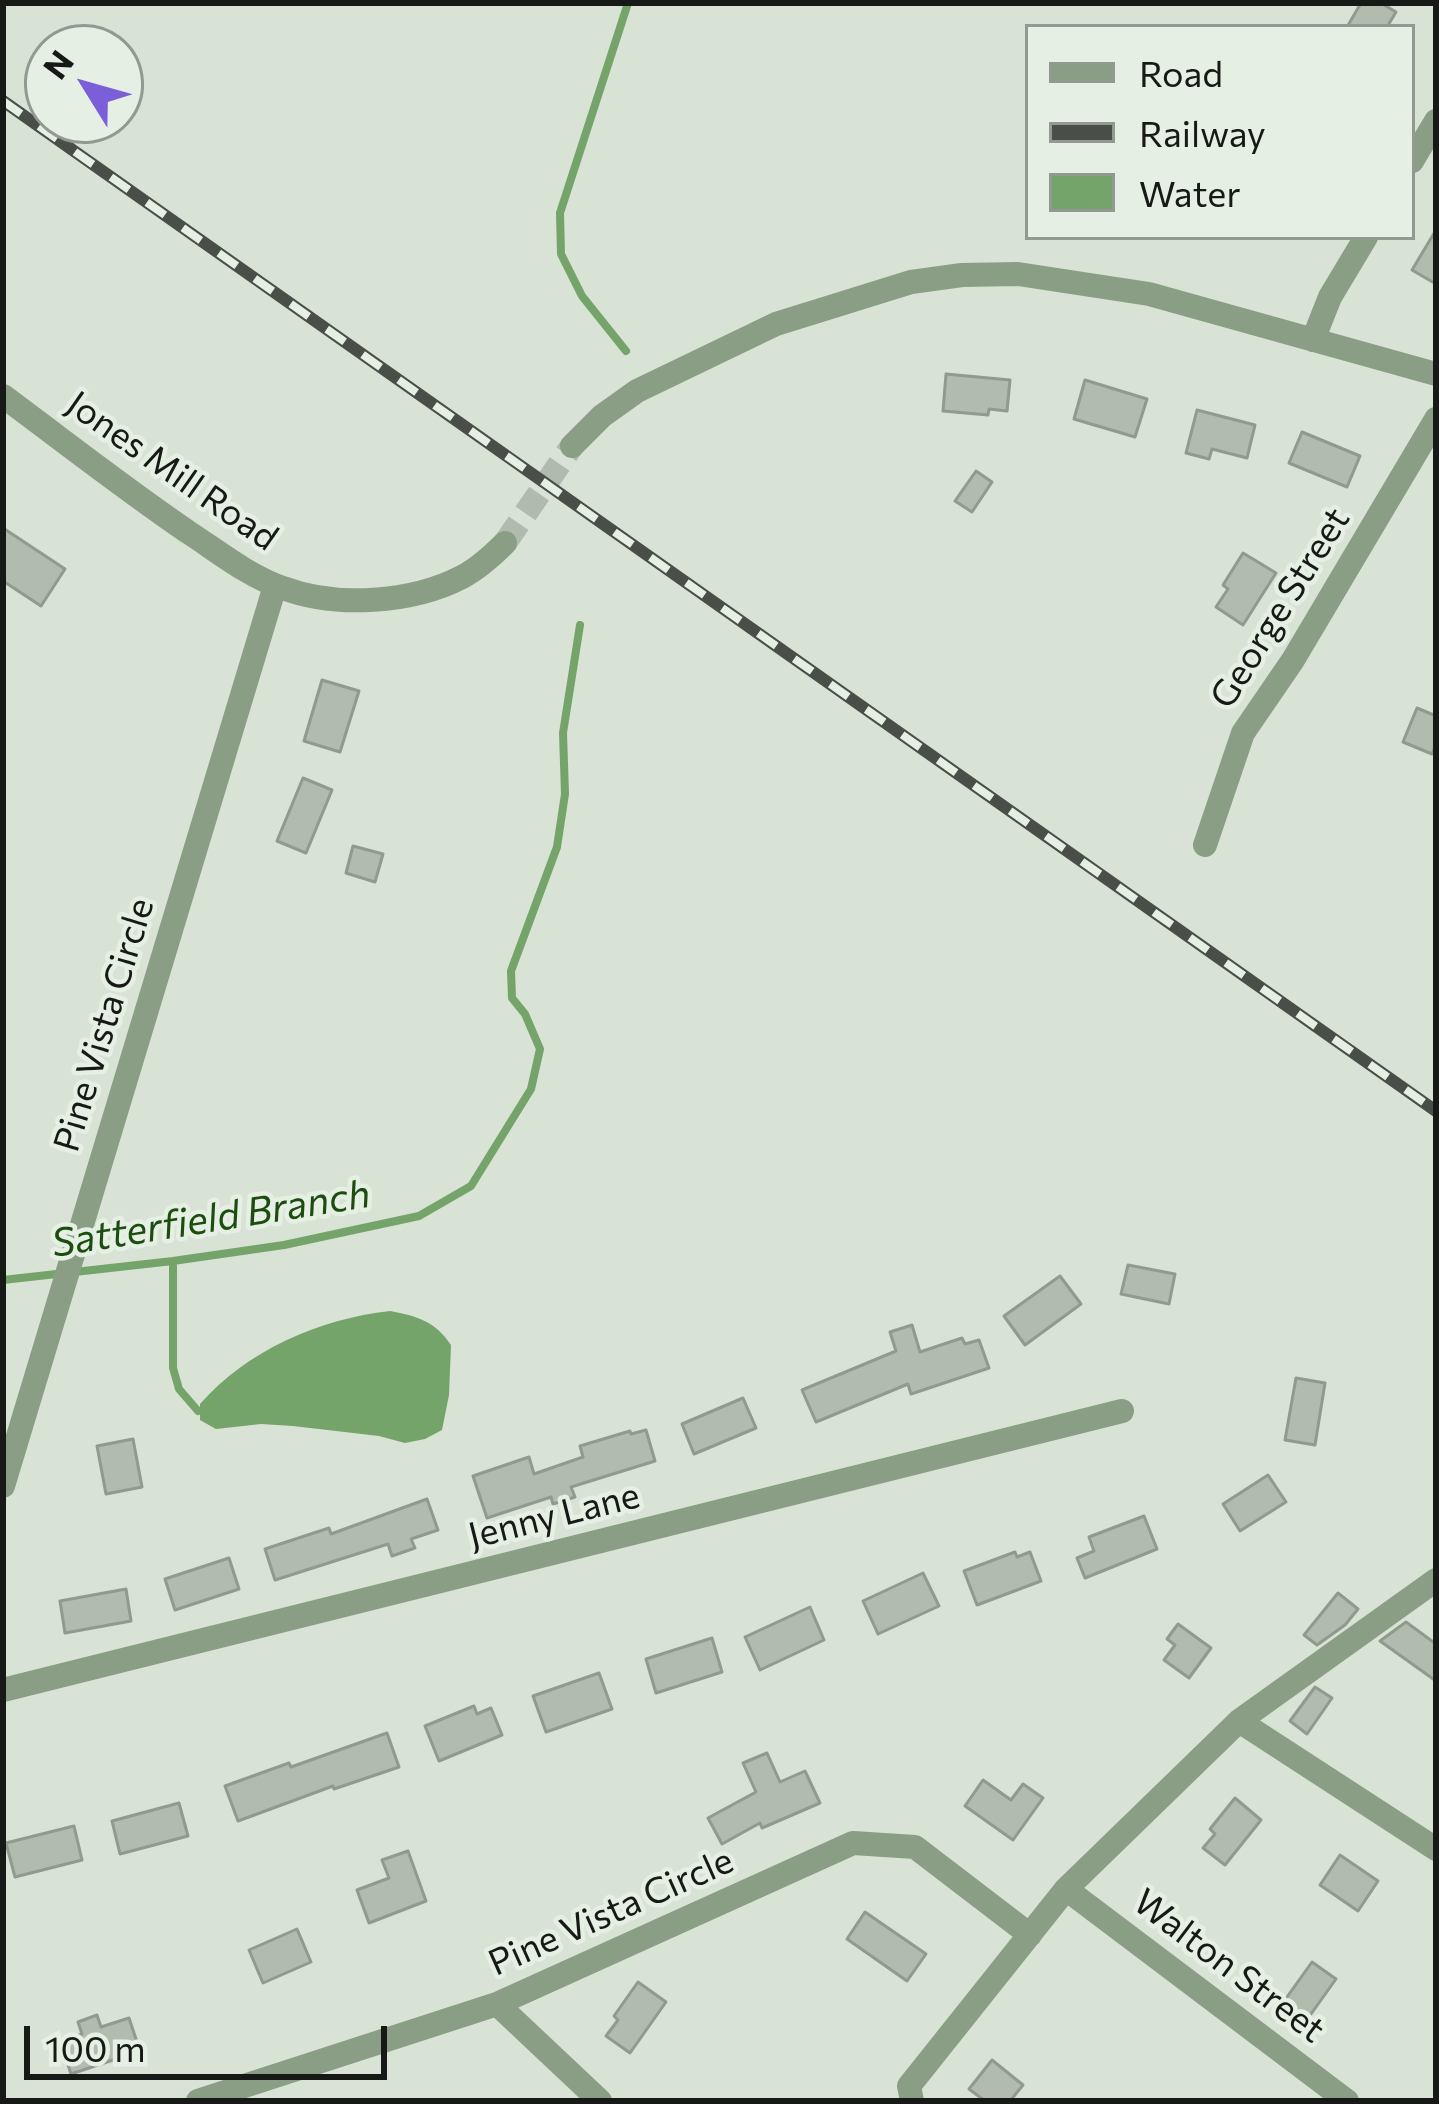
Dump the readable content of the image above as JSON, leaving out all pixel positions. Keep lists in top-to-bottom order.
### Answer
{
  "streets": {
    "street": [
      "Jones Mill Road",
      "George Street",
      "Pine Vista Circle",
      "Jenny Lane",
      "Walton Street"
    ]
  },
  "crossings": [
    ["Jones Mill Road", "Pine Vista Circle"]
  ],
  "water": ["Satterfield Branch"],
  "legend": ["Road", "Railway", "Water"],
  "scale_bar": "100 m",
  "north": "top left"
}
